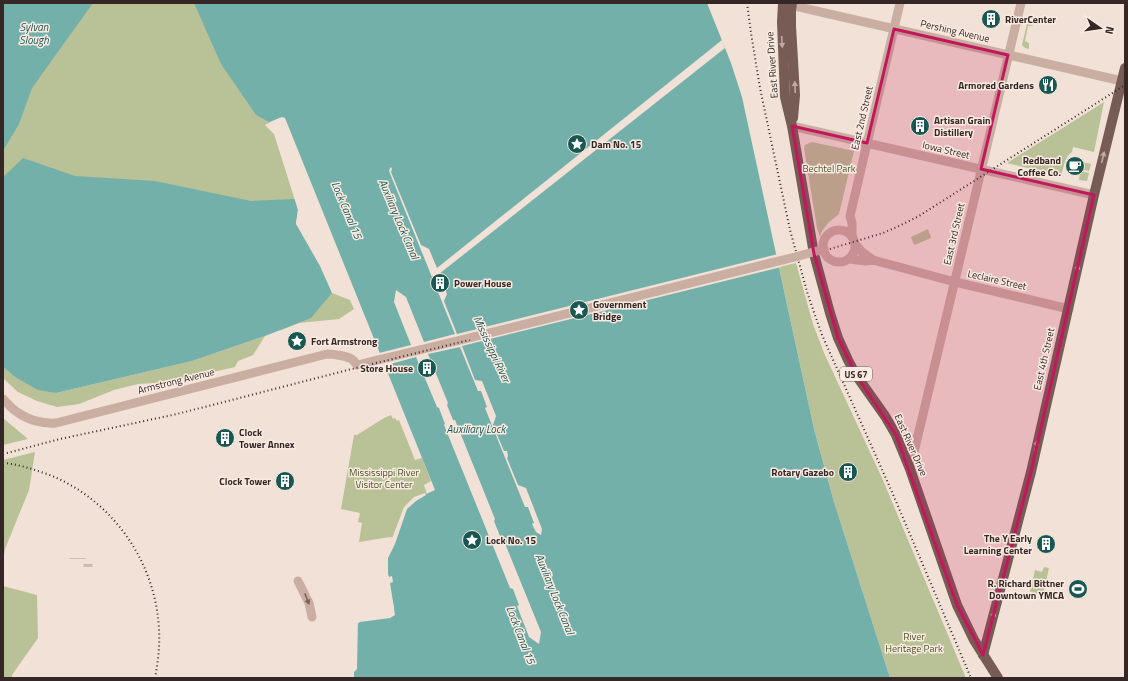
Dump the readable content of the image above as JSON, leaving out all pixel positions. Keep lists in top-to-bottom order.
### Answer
{
  "streets": {
    "main road": ["East River Drive", "East 4th Street", "US 67"],
    "street": [
      "Pershing Avenue",
      "East 2nd Street",
      "Iowa Street",
      "East 3rd Street",
      "Leclaire Street",
      "Armstrong Avenue"
    ]
  },
  "crossings": [
    ["Pershing Avenue", "East River Drive"],
    ["Pershing Avenue", "East 2nd Street"],
    ["Pershing Avenue", "East 3rd Street"],
    ["Pershing Avenue", "East 4th Street"],
    ["East River Drive", "Iowa Street"],
    ["East River Drive", "East 3rd Street"],
    ["East River Drive", "East 4th Street"],
    ["East 2nd Street", "Iowa Street"],
    ["East 2nd Street", "Leclaire Street"],
    ["East 2nd Street", "Armstrong Avenue"],
    ["Iowa Street", "East 3rd Street"],
    ["Iowa Street", "East 4th Street"],
    ["East 3rd Street", "Leclaire Street"],
    ["Leclaire Street", "East 4th Street"],
    ["Leclaire Street", "Armstrong Avenue"]
  ],
  "one_way": ["East 4th Street"],
  "water": [
    "Sylvan Slough",
    "Lock Canal 15",
    "Auxiliary Lock Canal",
    "Mississippi River",
    "Auxiliary Lock"
  ],
  "parks": ["Bechtel Park", "Mississippi River Visitor Center", "River Heritage Park"],
  "places": {
    "building": [
      "RiverCenter",
      "Artisan Grain Distillery",
      "Power House",
      "Store House",
      "Clock Tower Annex",
      "Rotary Gazebo",
      "Clock Tower",
      "The Y Early Learning Center"
    ],
    "restaurant": ["Armored Gardens"],
    "place": [
      "Dam No. 15",
      "Government Bridge",
      "Fort Armstrong",
      "Lock No. 15"
    ],
    "cafe": ["Redband Coffee Co."],
    "sports": ["R. Richard Bittner Downtown YMCA"]
  },
  "north": "right"
}
